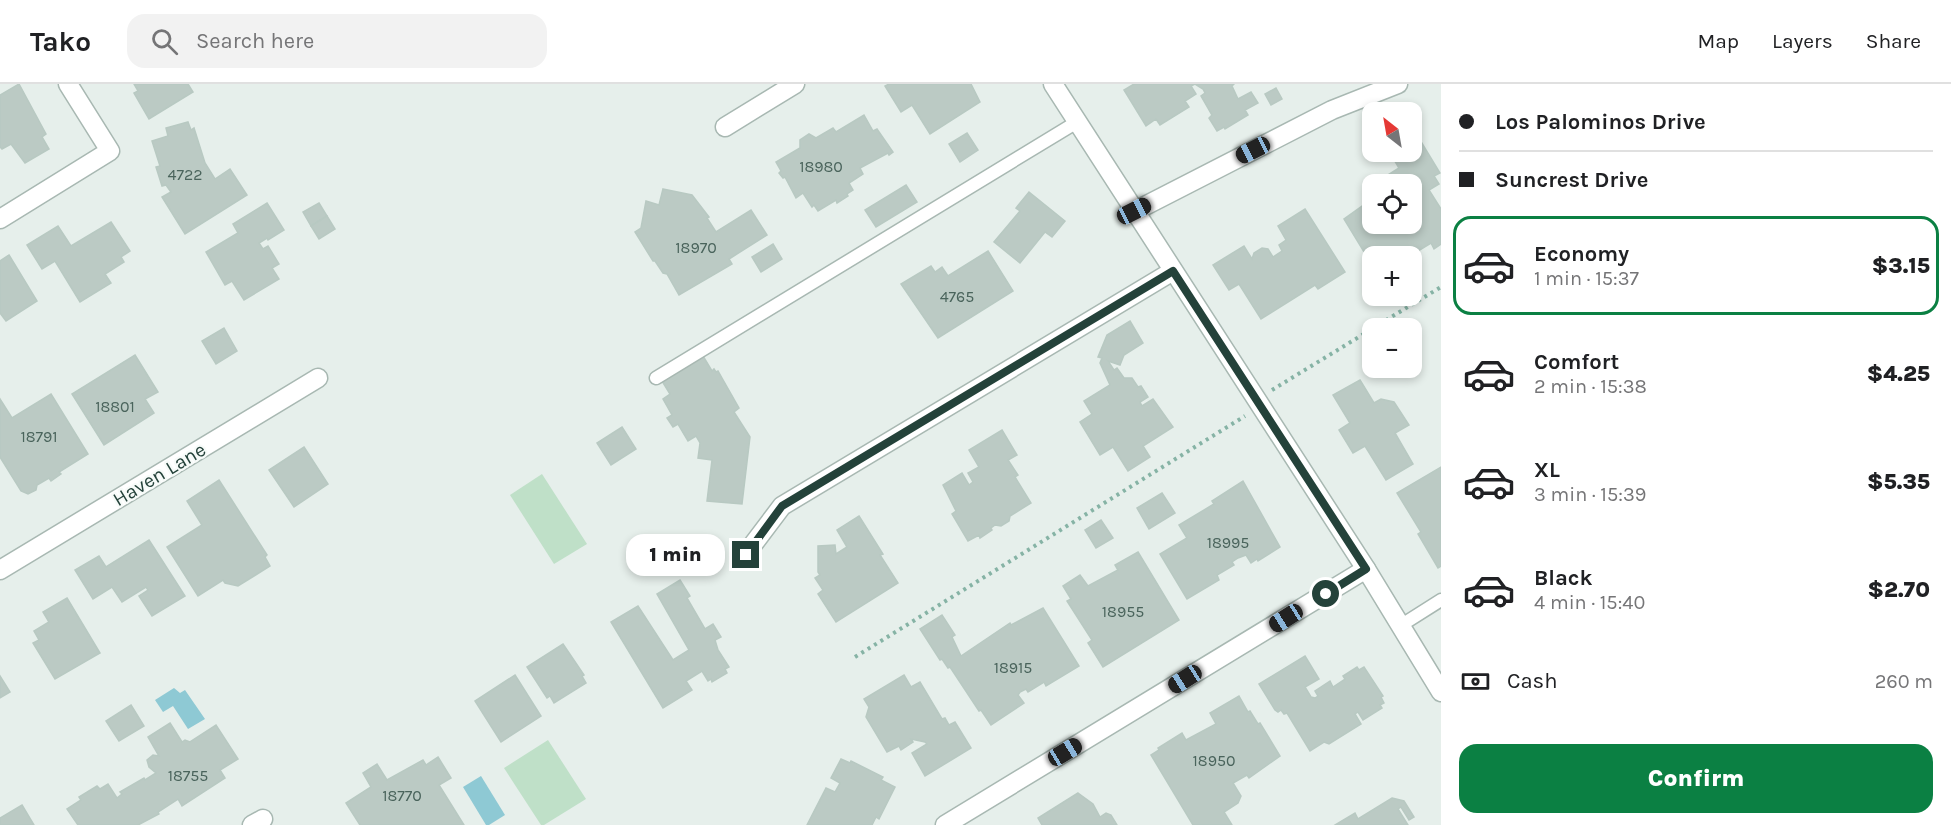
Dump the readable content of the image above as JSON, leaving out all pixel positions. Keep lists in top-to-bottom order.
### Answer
{
  "streets": {
    "street": ["Haven Lane"]
  },
  "house_numbers": [
    "18980",
    "4722",
    "18970",
    "4765",
    "18801",
    "18791",
    "18995",
    "18955",
    "18915",
    "18950",
    "18755",
    "18770"
  ],
  "north": "top left",
  "page": {
    "header": "Tako",
    "search": "Search here",
    "nav": ["Map", "Layers", "Share"],
    "banner": ["Los Palominos Drive", "Suncrest Drive"],
    "map_buttons": ["+", "−"],
    "list": [
      {
        "name": "Economy",
        "note": "1 min · 15:37",
        "value": "$3.15"
      },
      {
        "name": "Comfort",
        "note": "2 min · 15:38",
        "value": "$4.25"
      },
      {
        "name": "XL",
        "note": "3 min · 15:39",
        "value": "$5.35"
      },
      {
        "name": "Black",
        "note": "4 min · 15:40",
        "value": "$2.70"
      }
    ],
    "bubble": "1 min",
    "pay": ["Cash", "260 m"],
    "buttons": "Confirm"
  }
}
